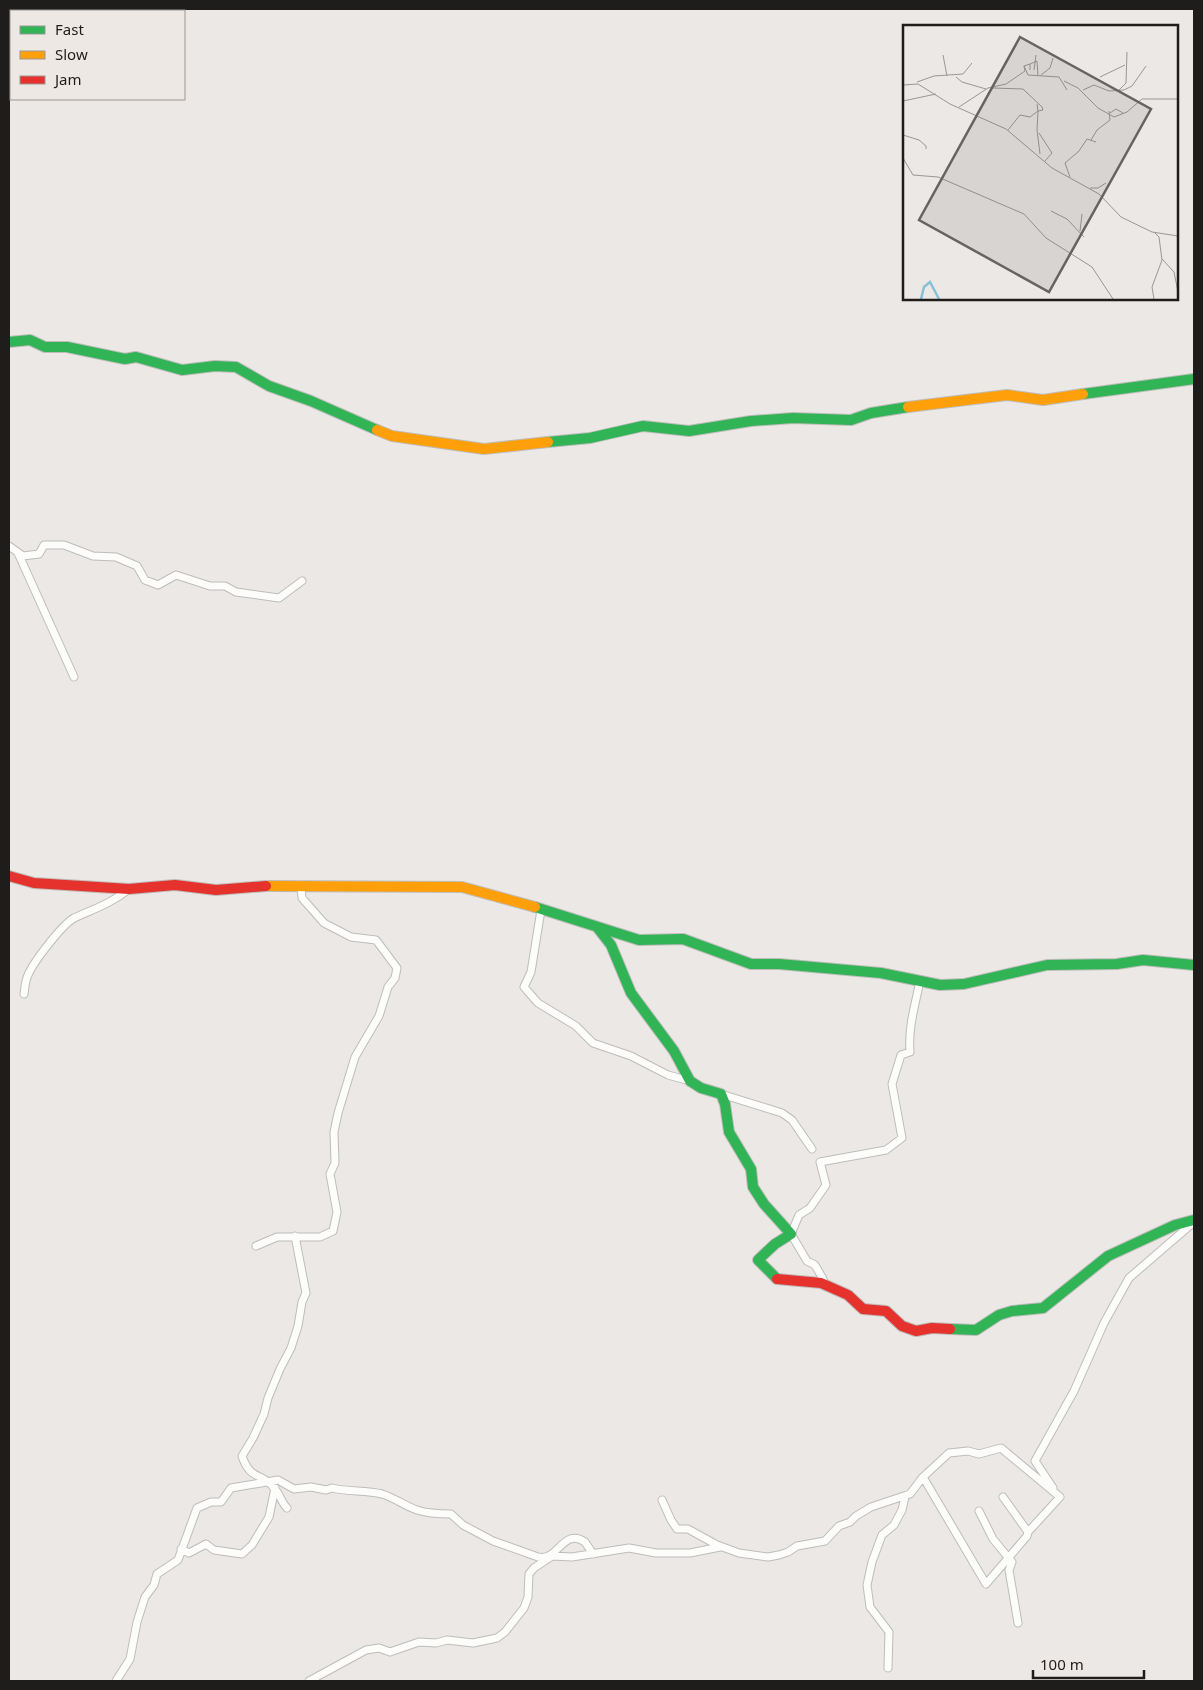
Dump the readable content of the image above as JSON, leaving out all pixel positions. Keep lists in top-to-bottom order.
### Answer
{
  "legend": ["Fast", "Slow", "Jam"],
  "scale_bar": "100 m"
}
